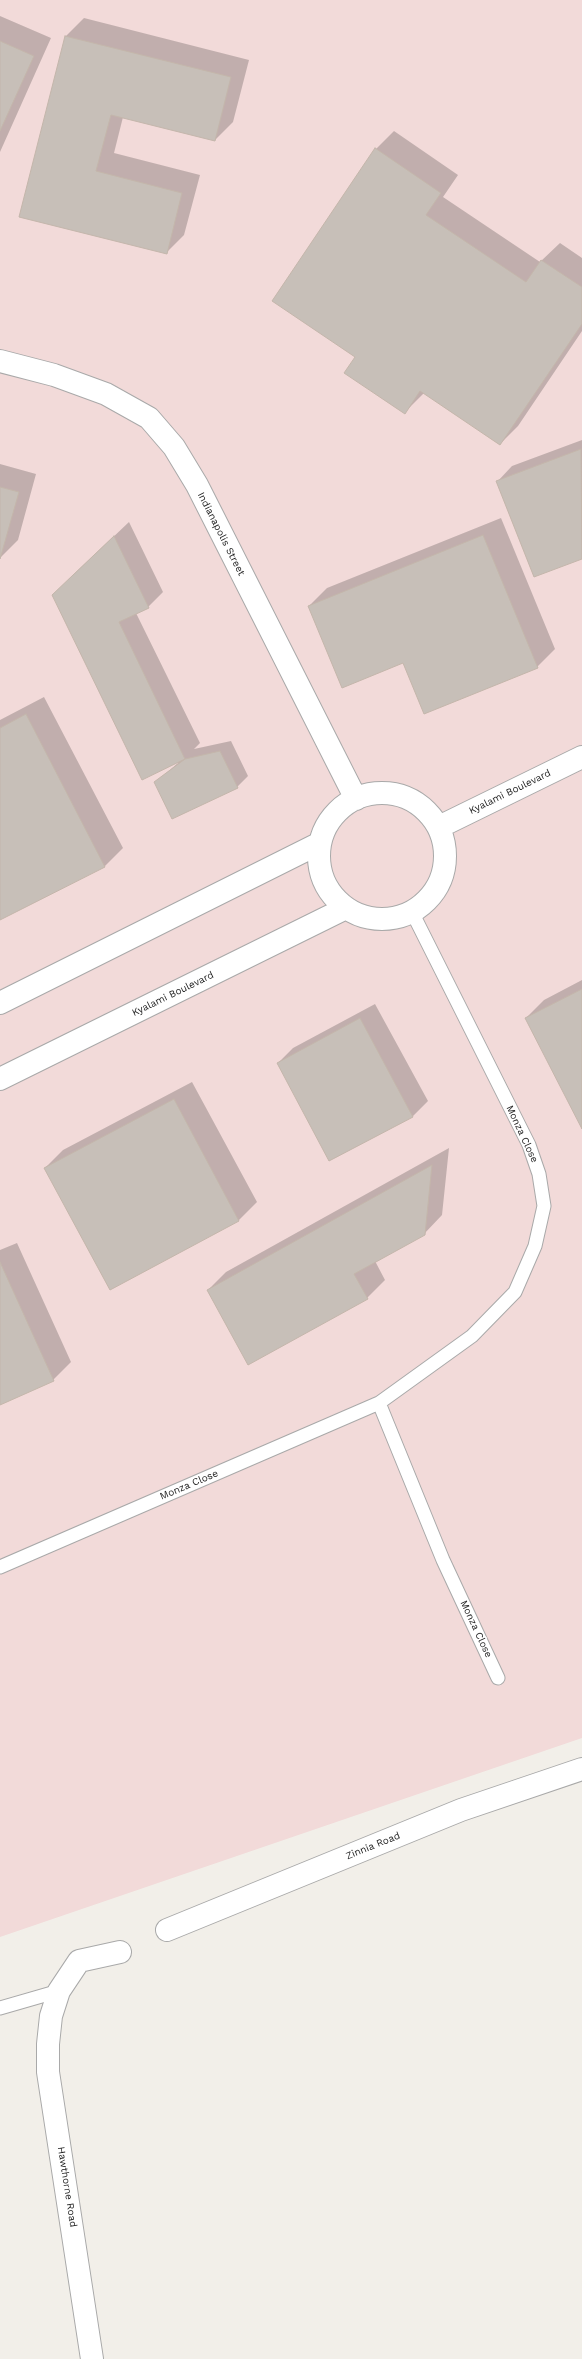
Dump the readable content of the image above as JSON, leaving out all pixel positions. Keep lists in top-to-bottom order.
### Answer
{
  "streets": {
    "street": [
      "Indianapolis Street",
      "Kyalami Boulevard",
      "Zinnia Road",
      "Hawthorne Road"
    ],
    "lane": ["Monza Close"]
  },
  "crossings": [
    ["Indianapolis Street", "Kyalami Boulevard"],
    ["Indianapolis Street", "Monza Close"],
    ["Kyalami Boulevard", "Monza Close"]
  ]
}
